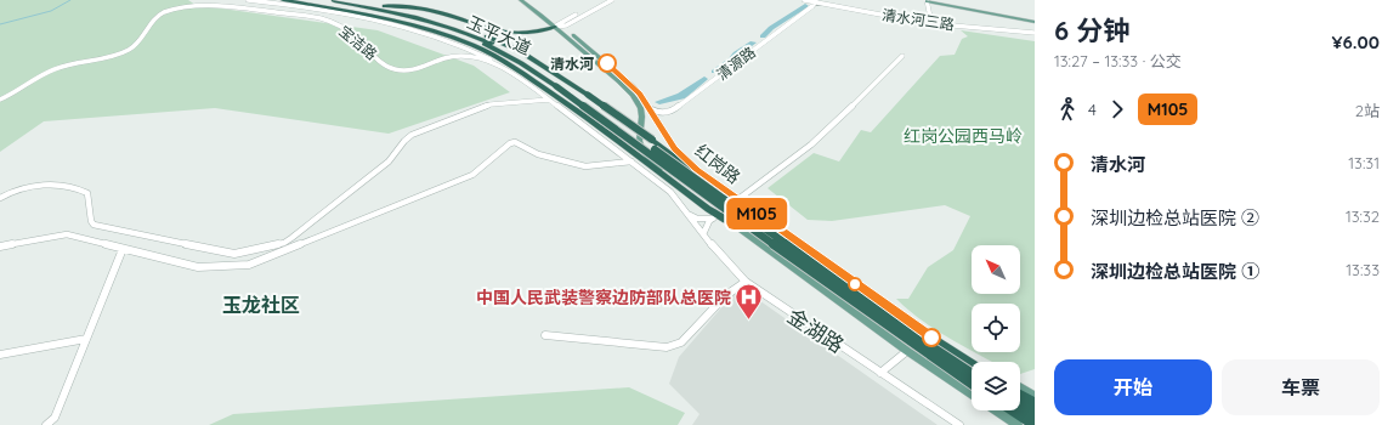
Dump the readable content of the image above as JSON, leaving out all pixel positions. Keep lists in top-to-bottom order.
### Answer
{
  "streets": {
    "highway": ["玉平大道"],
    "main road": ["红岗路"],
    "street": [
      "清水河三路",
      "宝洁路",
      "清源路",
      "金湖路"
    ]
  },
  "crossings": [
    ["清水河三路", "清源路"],
    ["宝洁路", "金湖路"],
    ["清源路", "红岗路"]
  ],
  "districts": ["玉龙社区"],
  "parks": ["红岗公园西马岭"],
  "places": {
    "other": ["清水河"],
    "hospital": ["中国人民武装警察边防部队总医院"]
  },
  "lines": ["bus line M105"],
  "north": "top left",
  "page": {
    "on_map": "M105",
    "heading": ["6 分钟", "13:27 – 13:33 · 公交", "¥6.00"],
    "legs": ["4", "M105", "2站"],
    "list": [
      {
        "name": "清水河",
        "value": "13:31"
      },
      {
        "name": "深圳边检总站医院 ②",
        "value": "13:32"
      },
      {
        "name": "深圳边检总站医院 ①",
        "value": "13:33"
      }
    ],
    "buttons": ["开始", "车票"]
  }
}
